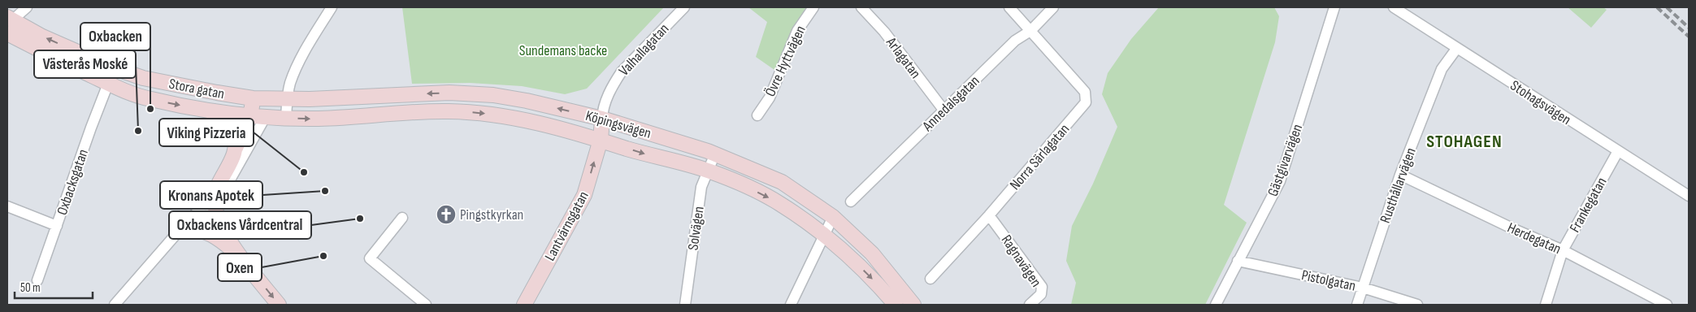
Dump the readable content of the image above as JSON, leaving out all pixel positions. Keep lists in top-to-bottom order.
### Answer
{
  "streets": {
    "main road": ["Stora gatan", "Köpingsvägen", "Lantvärnsgatan"],
    "street": [
      "Valhallagatan",
      "Arlagatan",
      "Övre Hyttvägen",
      "Stohagsvägen",
      "Annedalsgatan",
      "Norra Särlagatan",
      "Gästgivarvägen",
      "Oxbacksgatan",
      "Rusthållarvägen",
      "Frankegatan",
      "Solvägen",
      "Herdegatan",
      "Ragnavägen",
      "Pistolgatan"
    ]
  },
  "crossings": [
    ["Valhallagatan", "Köpingsvägen"],
    ["Valhallagatan", "Lantvärnsgatan"],
    ["Arlagatan", "Annedalsgatan"],
    ["Stora gatan", "Köpingsvägen"],
    ["Stora gatan", "Oxbacksgatan"],
    ["Stohagsvägen", "Rusthållarvägen"],
    ["Stohagsvägen", "Frankegatan"],
    ["Annedalsgatan", "Norra Särlagatan"],
    ["Köpingsvägen", "Lantvärnsgatan"],
    ["Köpingsvägen", "Solvägen"],
    ["Norra Särlagatan", "Ragnavägen"],
    ["Gästgivarvägen", "Pistolgatan"],
    ["Rusthållarvägen", "Herdegatan"],
    ["Rusthållarvägen", "Pistolgatan"],
    ["Frankegatan", "Herdegatan"]
  ],
  "one_way": ["Lantvärnsgatan"],
  "districts": ["STOHAGEN"],
  "parks": ["Sundemans backe"],
  "places": {
    "other": [
      "Oxbacken",
      "Västerås Moské",
      "Viking Pizzeria",
      "Kronans Apotek",
      "Oxbackens Vårdcentral",
      "Oxen"
    ],
    "church": ["Pingstkyrkan"]
  },
  "scale_bar": "50 m"
}
